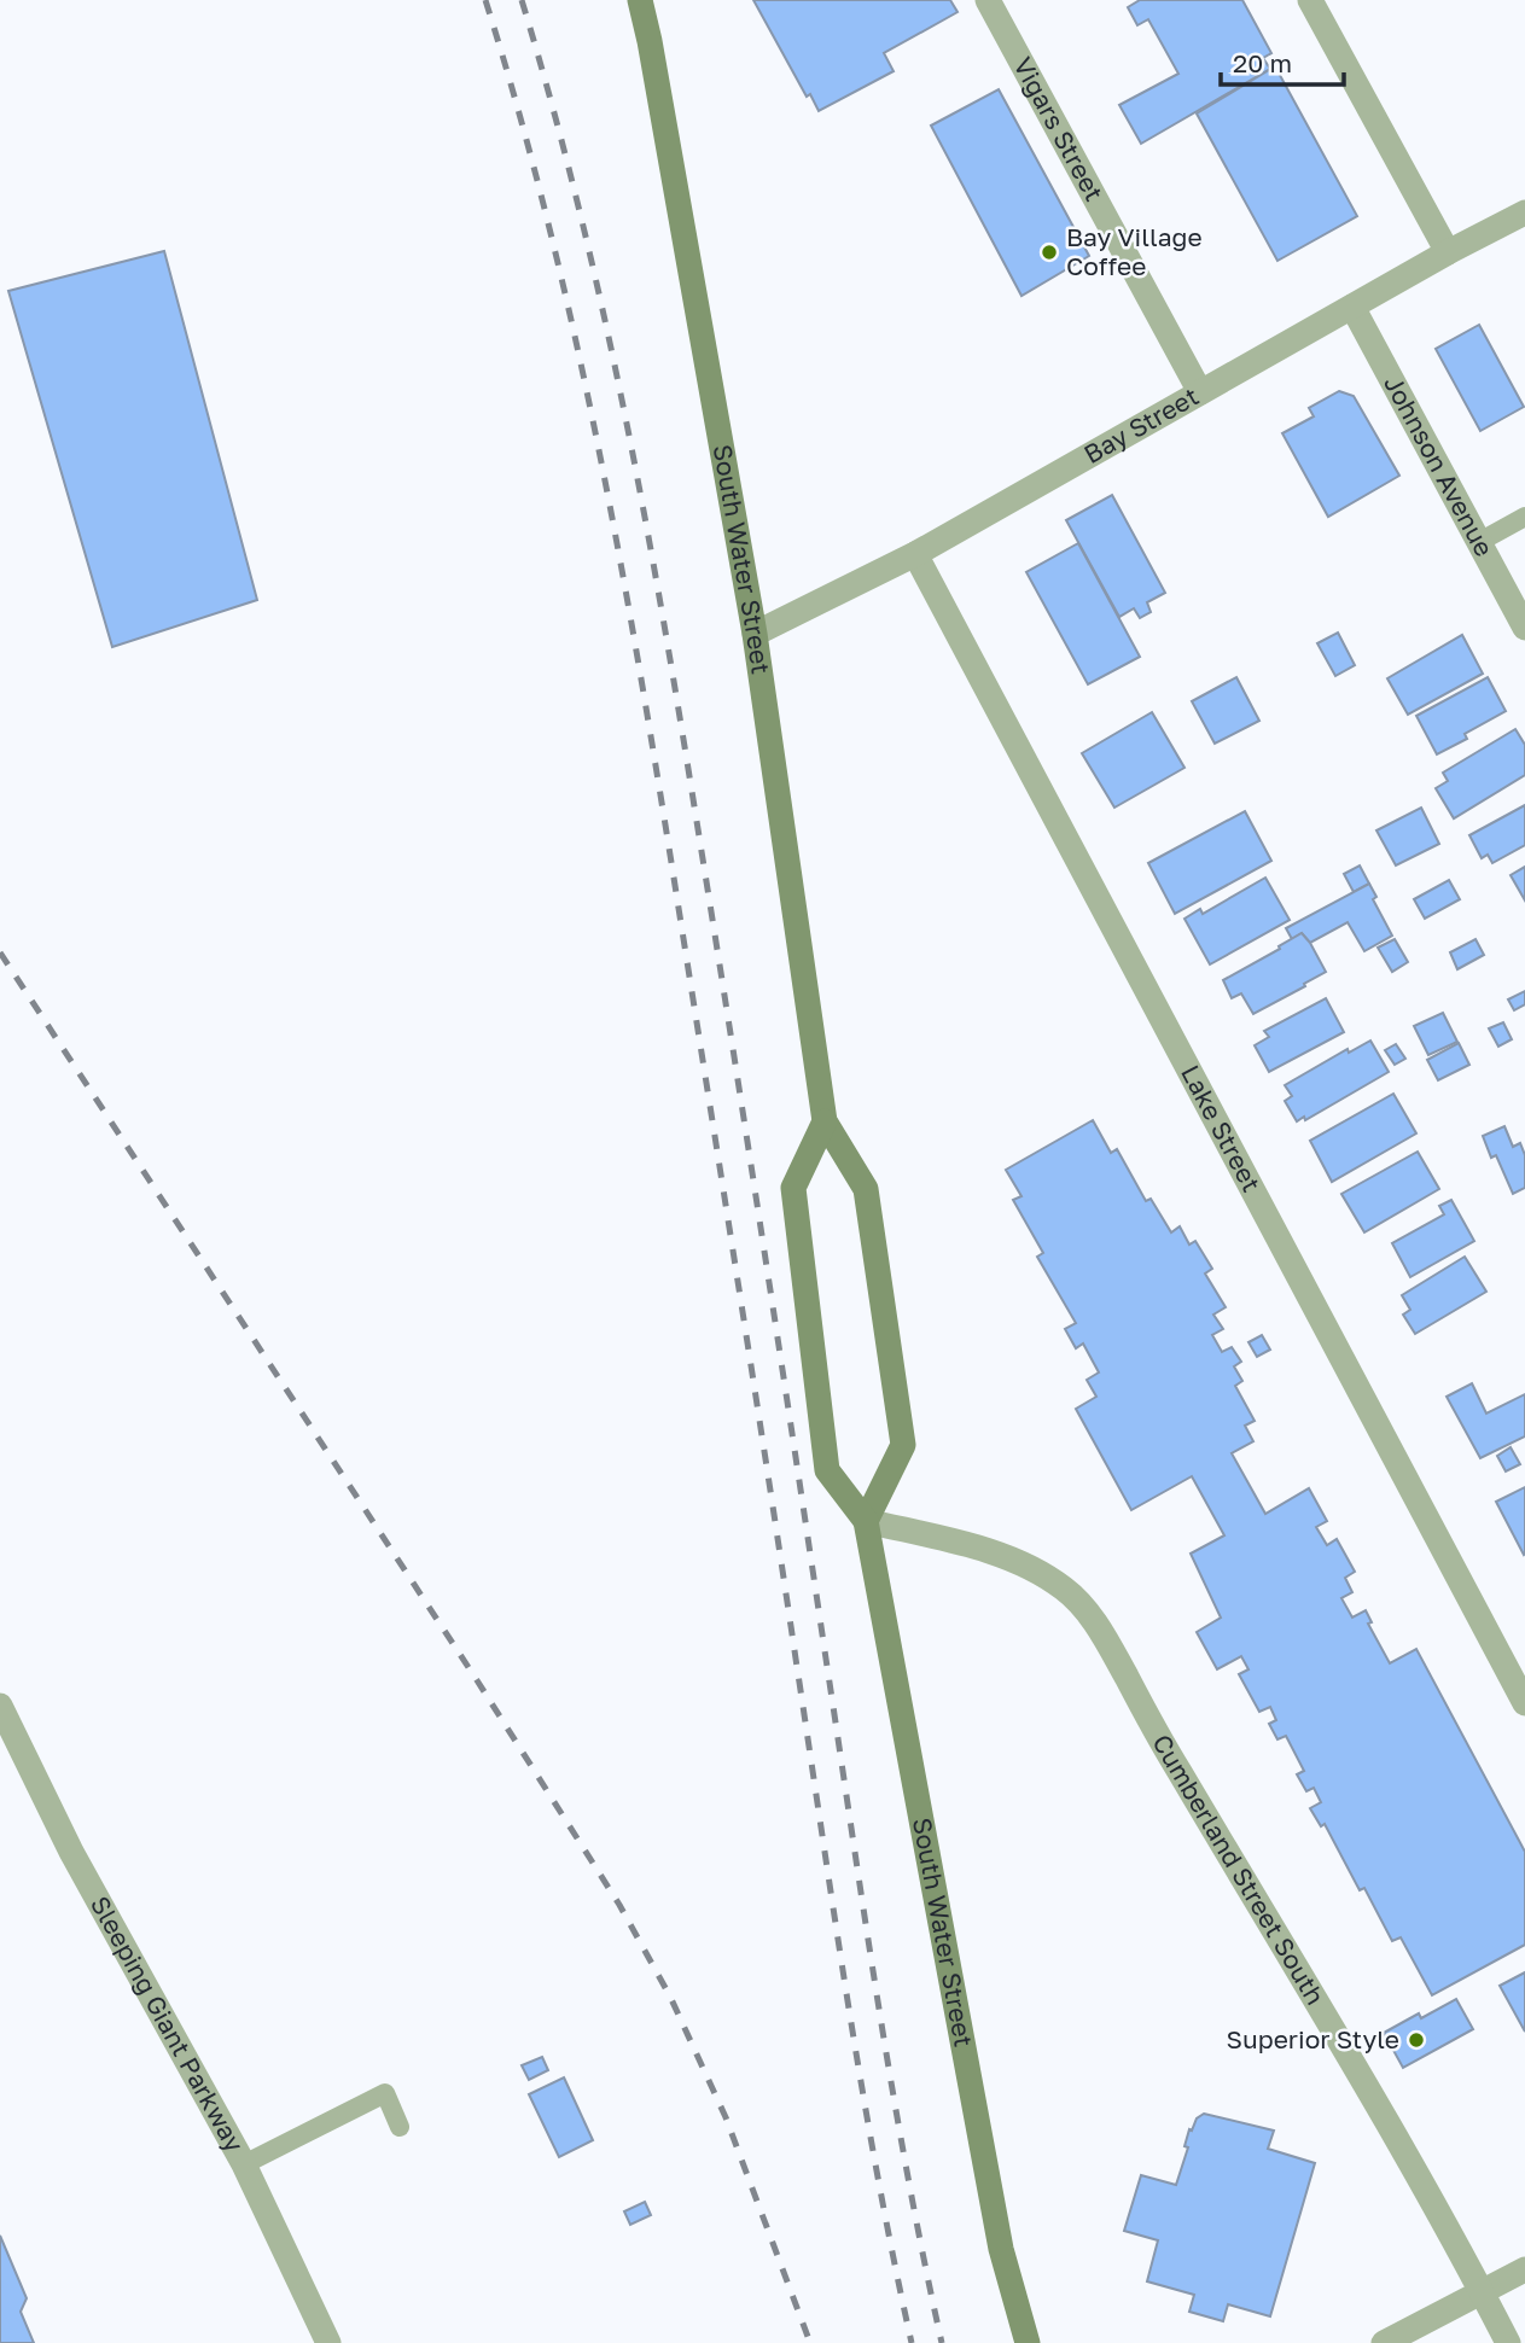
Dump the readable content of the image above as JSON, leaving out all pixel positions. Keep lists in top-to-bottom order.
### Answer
{
  "streets": {
    "main road": ["South Water Street"],
    "street": [
      "Vigars Street",
      "Bay Street",
      "Johnson Avenue",
      "Lake Street",
      "Cumberland Street South",
      "Sleeping Giant Parkway"
    ]
  },
  "crossings": [
    ["Vigars Street", "Bay Street"],
    ["Bay Street", "Johnson Avenue"],
    ["Bay Street", "South Water Street"],
    ["Bay Street", "Lake Street"],
    ["South Water Street", "Cumberland Street South"]
  ],
  "places": ["Bay Village Coffee", "Superior Style"],
  "scale_bar": "20 m"
}
